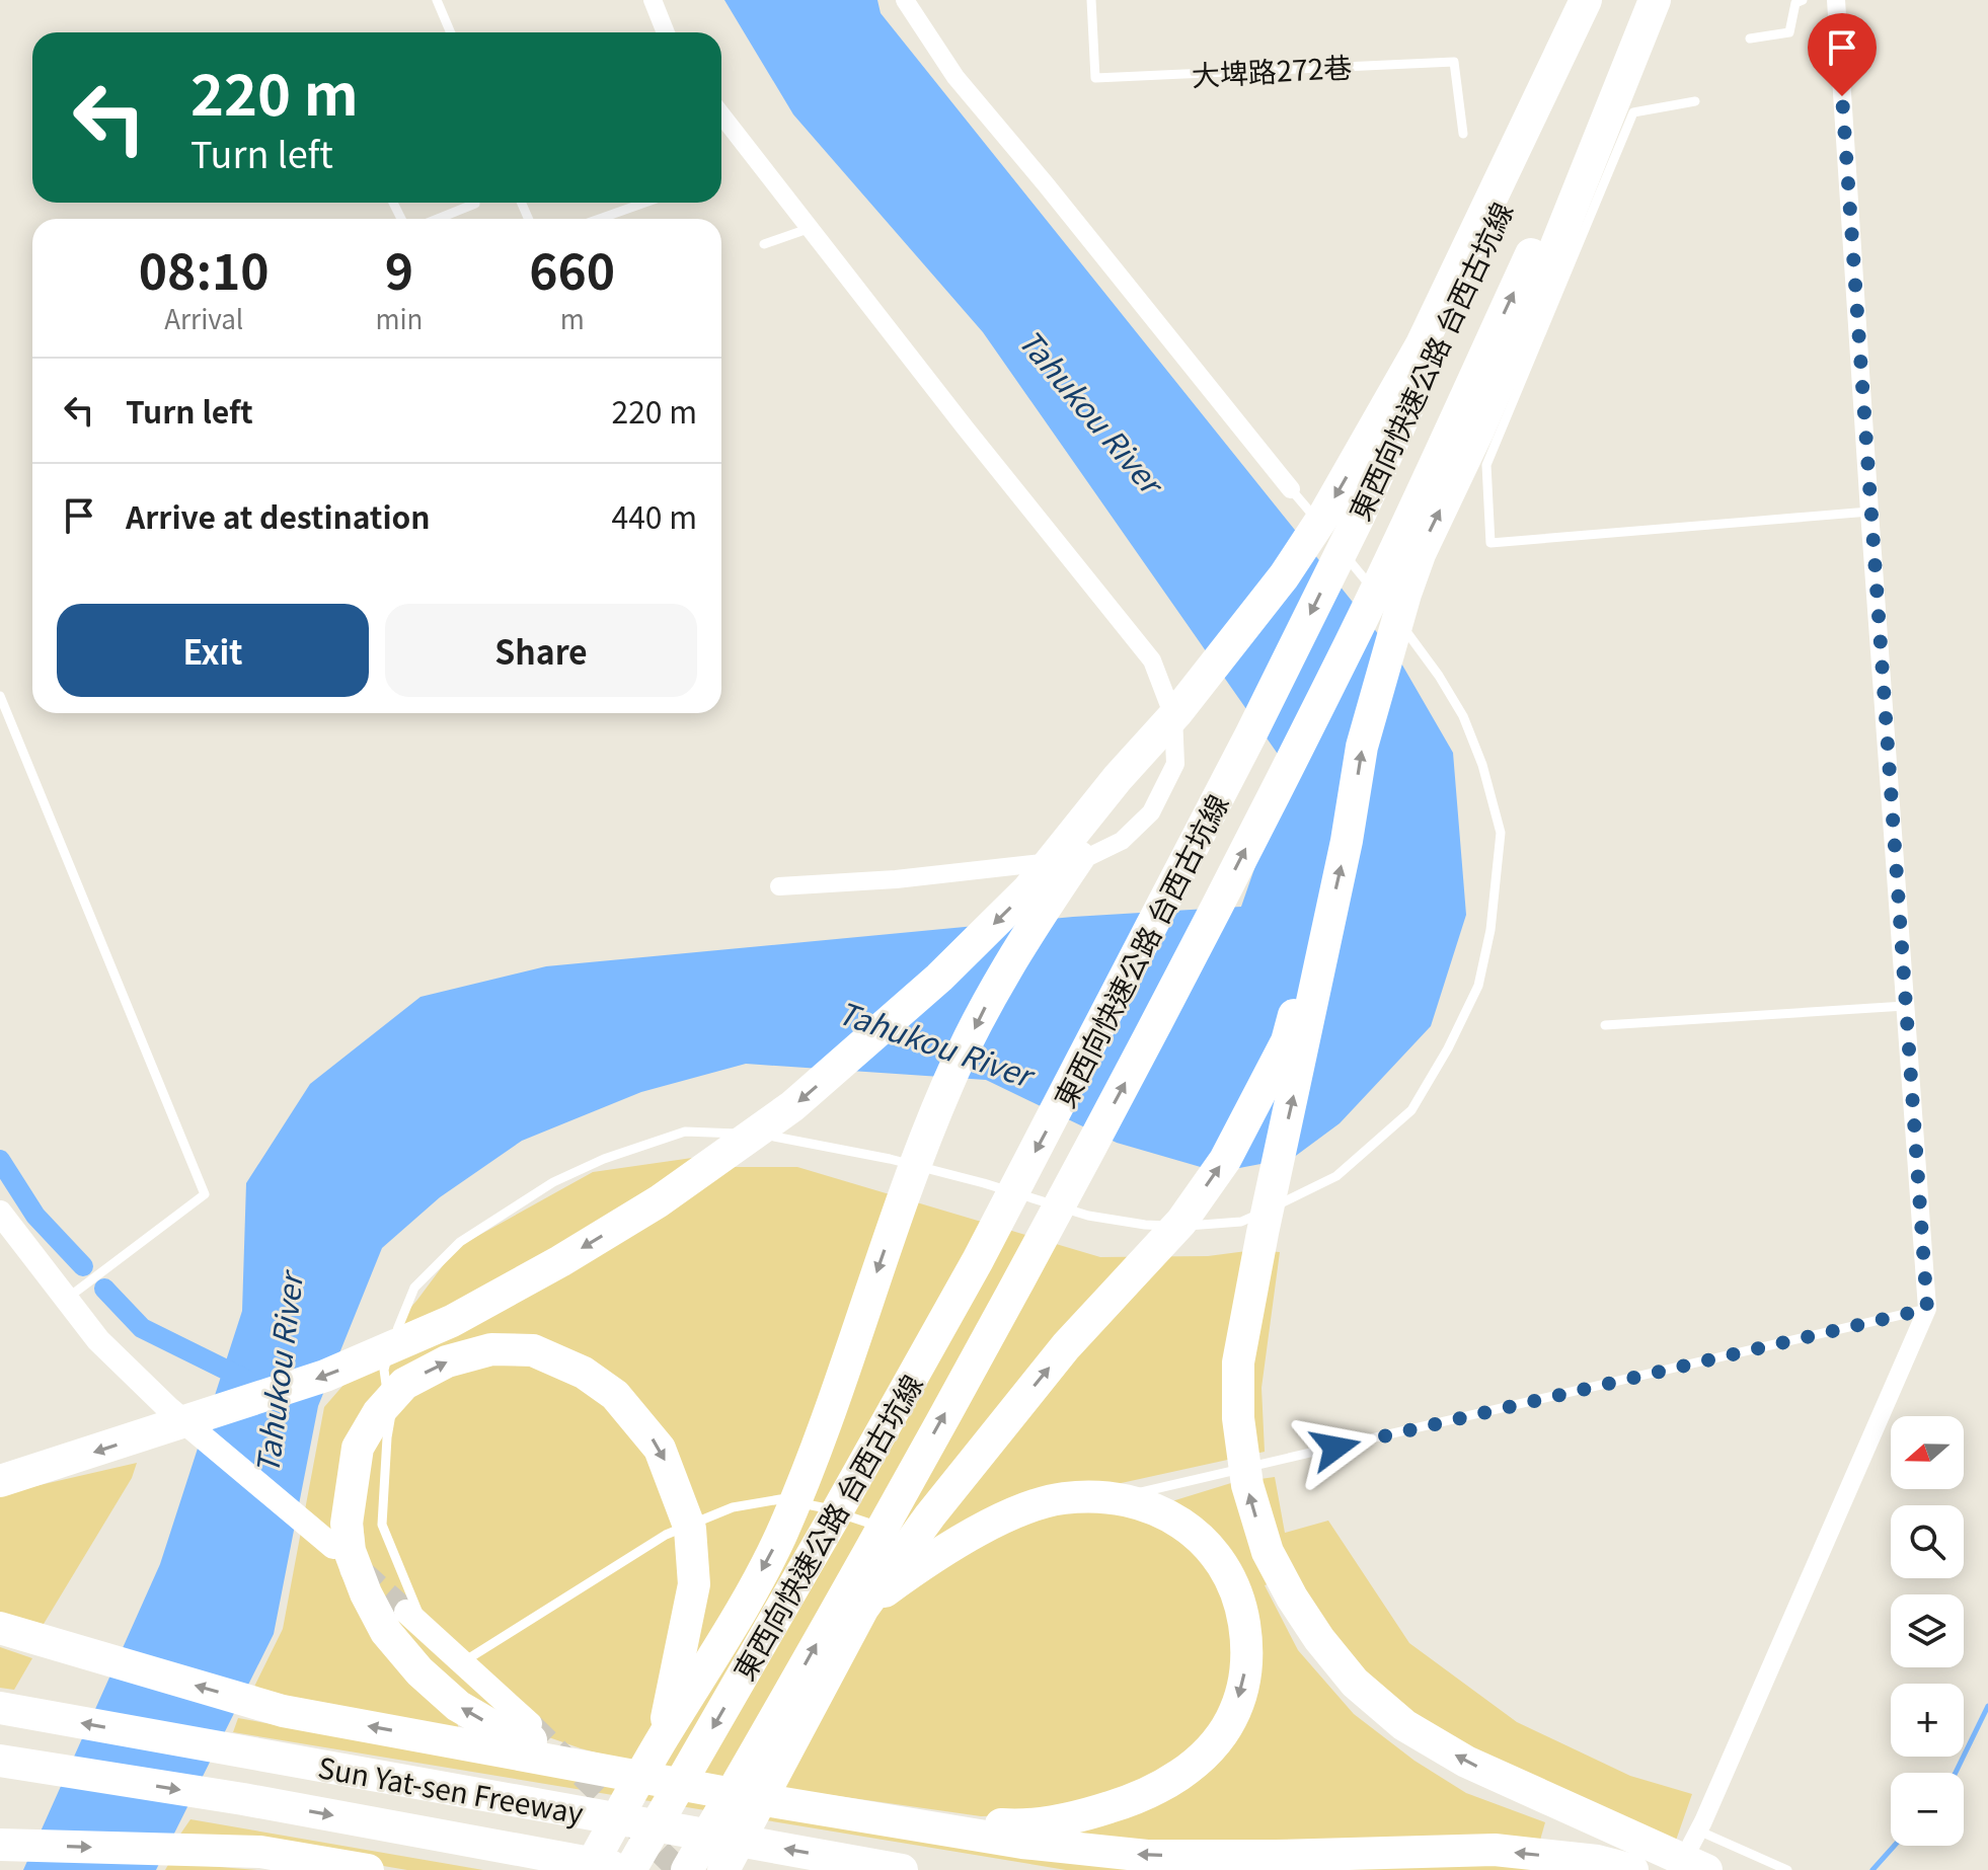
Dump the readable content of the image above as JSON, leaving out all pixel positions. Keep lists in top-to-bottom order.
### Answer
{
  "streets": {
    "highway": ["東西向快速公路 台西古坑線", "Sun Yat-sen Freeway"],
    "lane": ["大埤路272巷"]
  },
  "crossings": [
    ["東西向快速公路 台西古坑線", "Sun Yat-sen Freeway"]
  ],
  "water": ["Tahukou River"],
  "north": "left",
  "page": {
    "turn": ["220 m", "Turn left"],
    "eta": [
      "08:10",
      "Arrival",
      "9",
      "min",
      "660",
      "m"
    ],
    "list": [
      {
        "name": "Turn left",
        "value": "220 m"
      },
      {
        "name": "Arrive at destination",
        "value": "440 m"
      }
    ],
    "buttons": ["Exit", "Share"],
    "map_buttons": ["+", "−"]
  }
}
